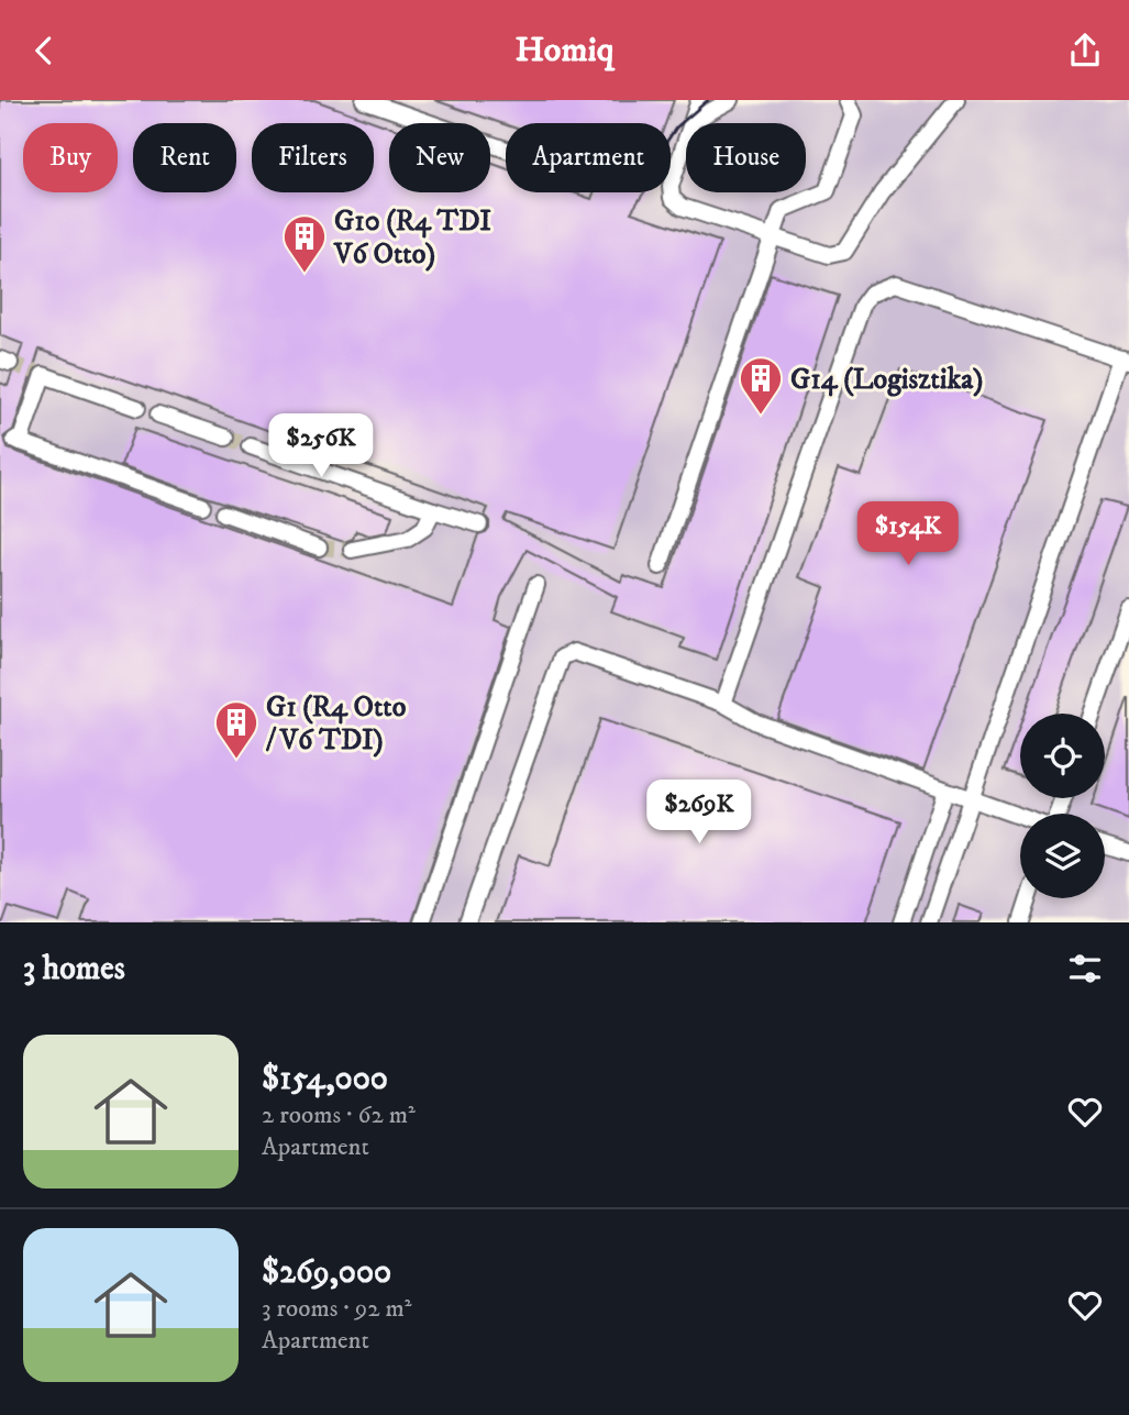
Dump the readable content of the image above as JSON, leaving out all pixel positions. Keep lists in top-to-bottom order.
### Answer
{
  "places": {
    "building": ["G10 (R4 TDI V6 Otto)", "G14 (Logisztika)", "G1 (R4 Otto / V6 TDI)"]
  },
  "page": {
    "header": "Homiq",
    "chip": [
      "Buy",
      "Rent",
      "Filters",
      "New",
      "Apartment",
      "House"
    ],
    "price": ["$256K", "$154K", "$269K"],
    "heading": "3 homes",
    "list": [
      {
        "name": "$154,000",
        "note": "2 rooms · 62 m² · Apartment"
      },
      {
        "name": "$269,000",
        "note": "3 rooms · 92 m² · Apartment"
      }
    ]
  }
}
